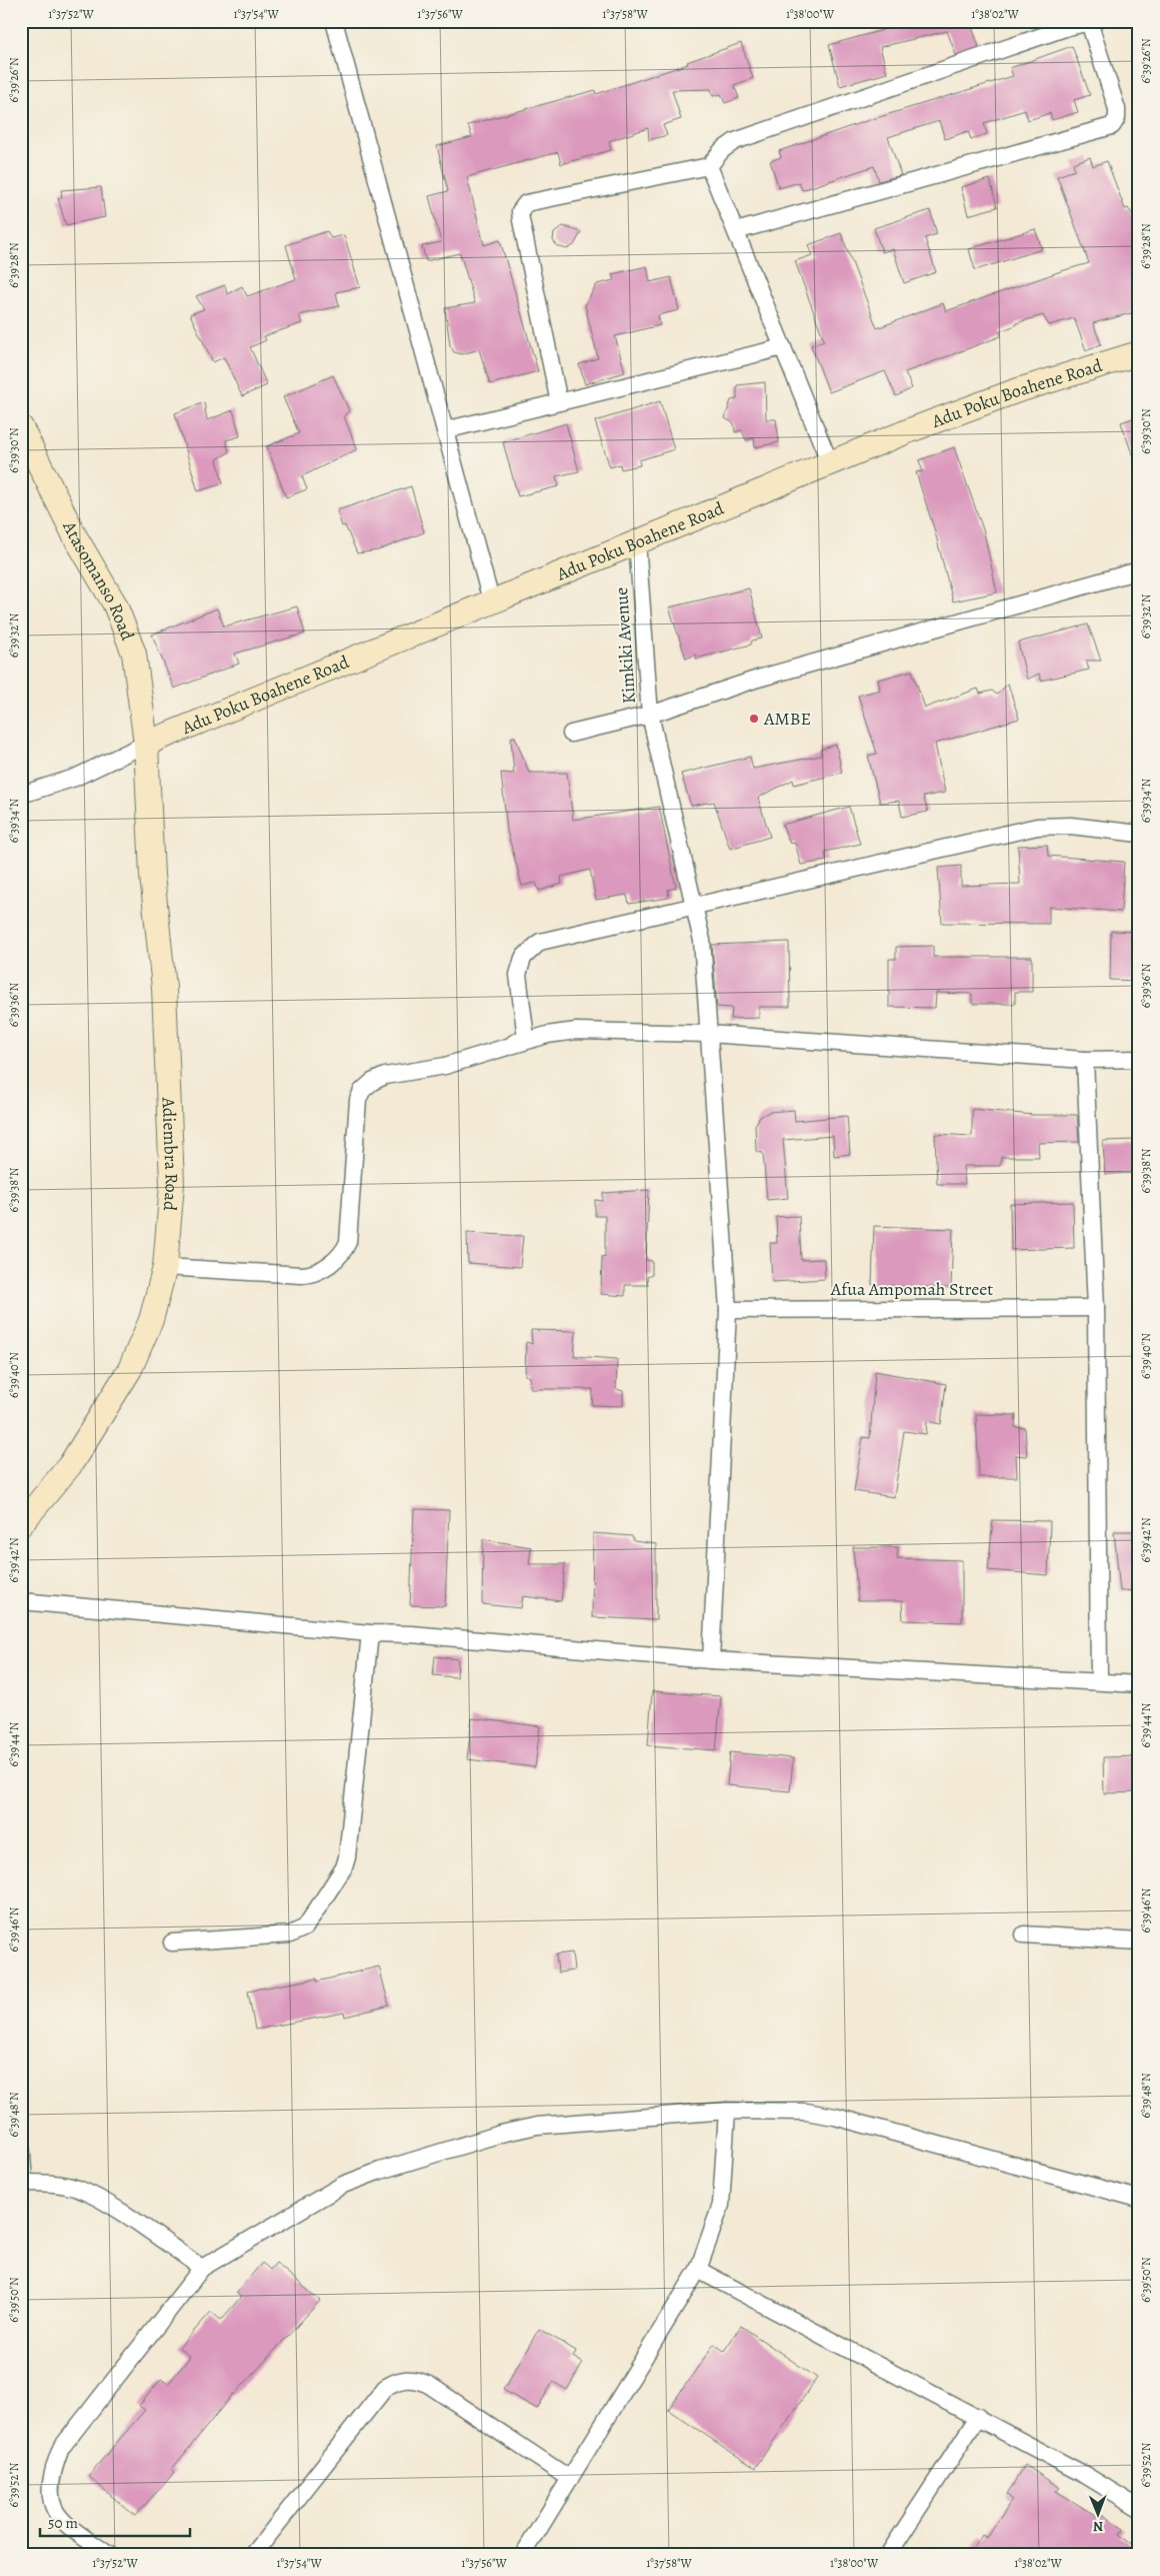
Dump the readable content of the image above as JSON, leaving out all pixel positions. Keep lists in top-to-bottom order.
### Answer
{
  "streets": {
    "street": [
      "Adu Poku Boahene Road",
      "Atasomanso Road",
      "Kimkiki Avenue",
      "Adiembra Road",
      "Afua Ampomah Street"
    ]
  },
  "crossings": [
    ["Adu Poku Boahene Road", "Atasomanso Road"],
    ["Adu Poku Boahene Road", "Kimkiki Avenue"],
    ["Adu Poku Boahene Road", "Adiembra Road"],
    ["Atasomanso Road", "Adiembra Road"],
    ["Kimkiki Avenue", "Afua Ampomah Street"]
  ],
  "places": ["AMBE"],
  "scale_bar": "50 m",
  "north": "bottom",
  "coordinates": [
    "1°37'52\"W",
    "1°37'54\"W",
    "1°37'56\"W",
    "1°37'58\"W",
    "1°38'00\"W",
    "1°38'02\"W",
    "6°39'26\"N",
    "6°39'28\"N",
    "6°39'30\"N",
    "6°39'32\"N",
    "6°39'34\"N",
    "6°39'36\"N",
    "6°39'38\"N",
    "6°39'40\"N",
    "6°39'42\"N",
    "6°39'44\"N",
    "6°39'46\"N",
    "6°39'48\"N",
    "6°39'50\"N",
    "6°39'52\"N"
  ]
}
